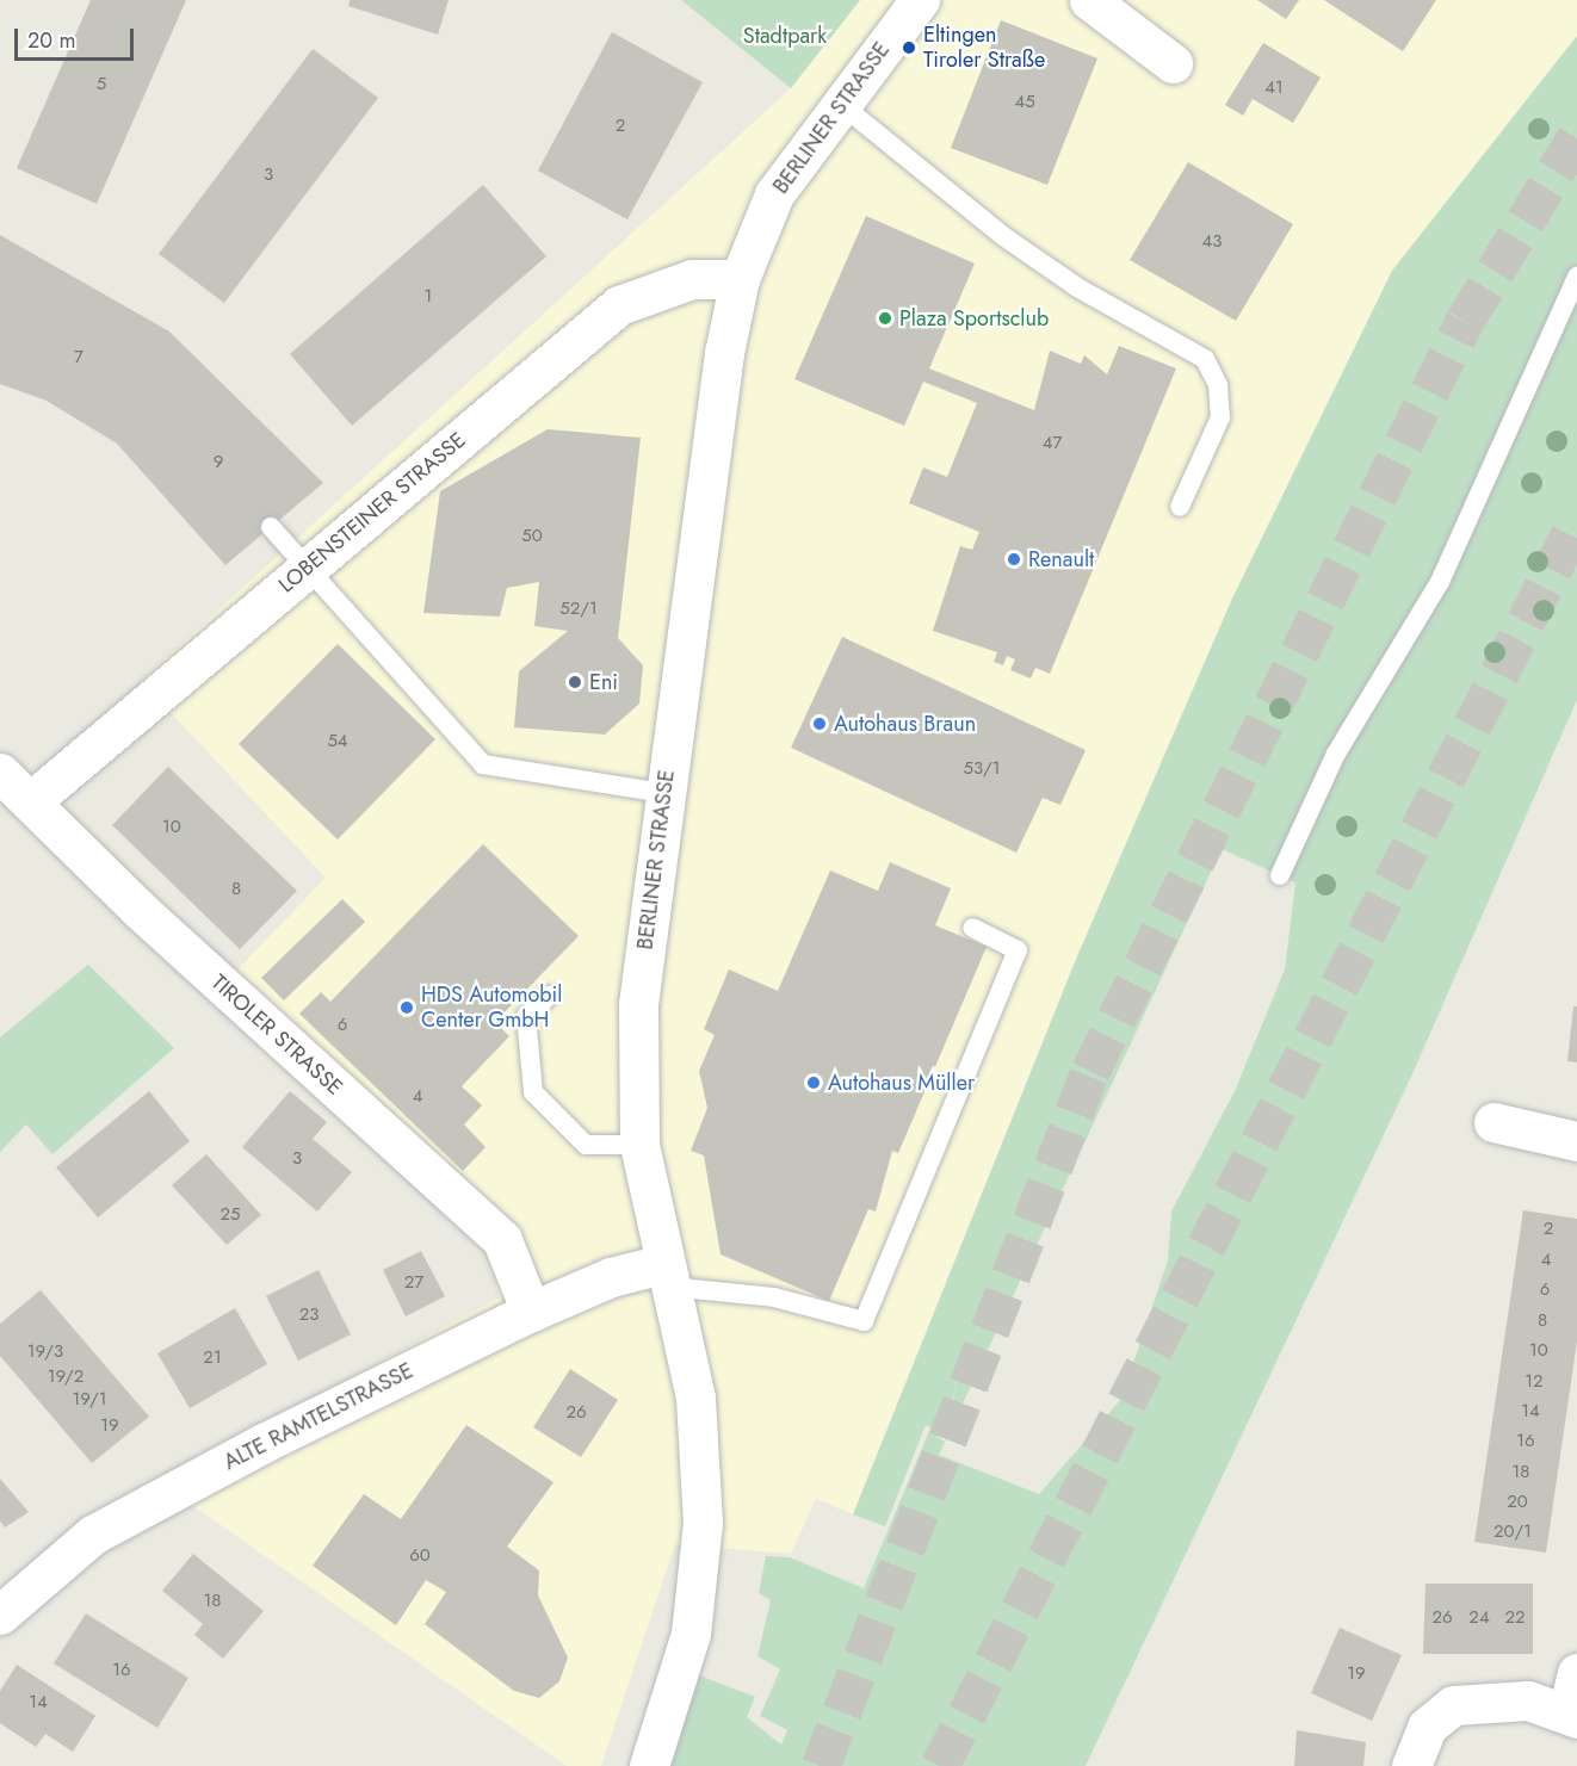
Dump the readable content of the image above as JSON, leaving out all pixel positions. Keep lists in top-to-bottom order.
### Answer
{
  "streets": {
    "street": [
      "BERLINER STRASSE",
      "LOBENSTEINER STRASSE",
      "TIROLER STRASSE",
      "ALTE RAMTELSTRASSE"
    ]
  },
  "crossings": [
    ["BERLINER STRASSE", "LOBENSTEINER STRASSE"],
    ["BERLINER STRASSE", "ALTE RAMTELSTRASSE"],
    ["LOBENSTEINER STRASSE", "TIROLER STRASSE"],
    ["TIROLER STRASSE", "ALTE RAMTELSTRASSE"]
  ],
  "parks": ["Stadtpark"],
  "places": [
    "Eltingen Tiroler Straße",
    "Plaza Sportsclub",
    "Renault",
    "Eni",
    "Autohaus Braun",
    "HDS Automobil Center GmbH",
    "Autohaus Müller"
  ],
  "house_numbers": [
    "5",
    "41",
    "45",
    "2",
    "3",
    "43",
    "1",
    "7",
    "47",
    "9",
    "50",
    "52/1",
    "54",
    "53/1",
    "10",
    "8",
    "6",
    "4",
    "3",
    "25",
    "2",
    "4",
    "27",
    "6",
    "23",
    "8",
    "10",
    "19/3",
    "21",
    "19/2",
    "12",
    "19/1",
    "14",
    "26",
    "19",
    "16",
    "18",
    "20",
    "20/1",
    "60",
    "18",
    "26",
    "24",
    "22",
    "16",
    "19",
    "14"
  ],
  "scale_bar": "20 m"
}
